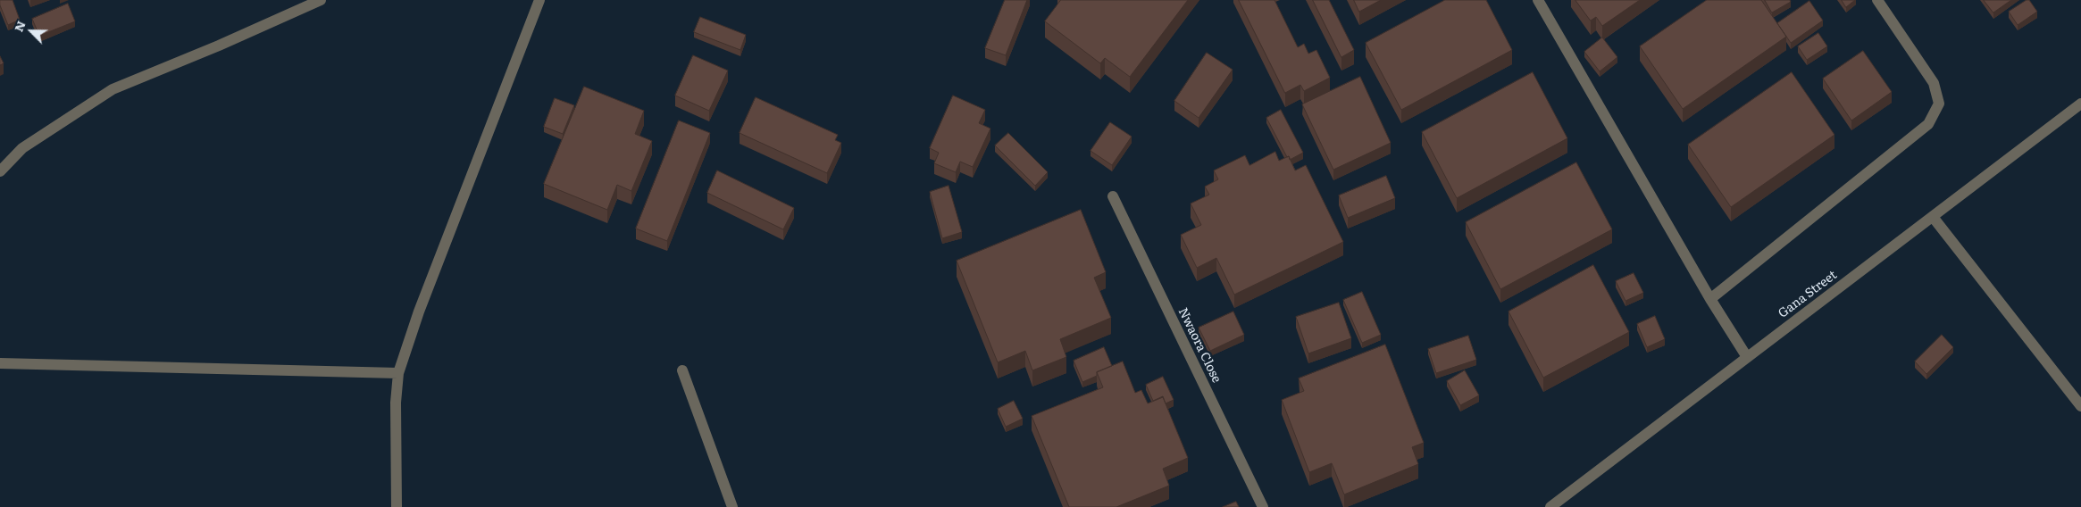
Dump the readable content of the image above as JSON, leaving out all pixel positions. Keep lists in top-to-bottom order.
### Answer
{
  "streets": {
    "street": ["Gana Street", "Nwaora Close"]
  },
  "north": "top left"
}
